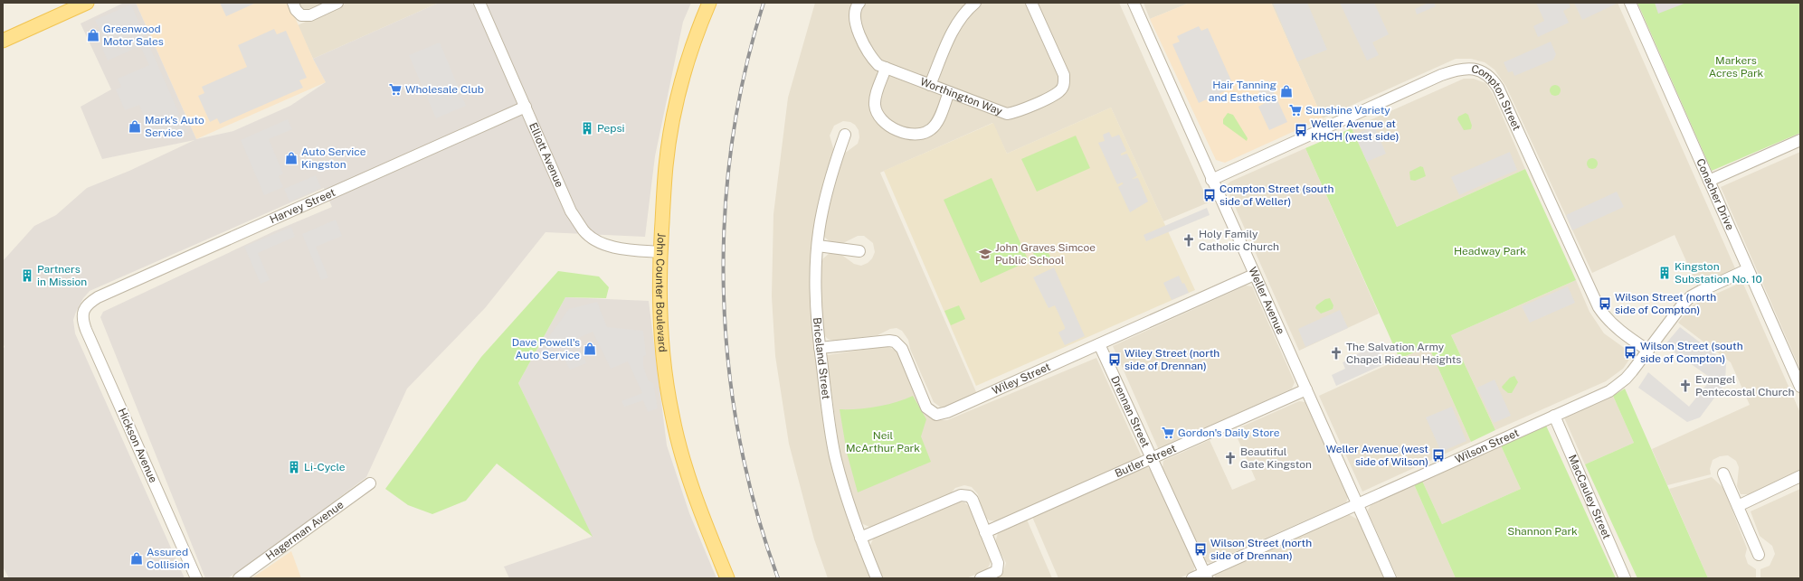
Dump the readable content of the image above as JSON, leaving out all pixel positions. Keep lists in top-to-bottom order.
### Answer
{
  "streets": {
    "main road": ["John Counter Boulevard"],
    "street": [
      "Worthington Way",
      "Compton Street",
      "Elliott Avenue",
      "Conacher Drive",
      "Harvey Street",
      "Weller Avenue",
      "Briceland Street",
      "Wiley Street",
      "Drennan Street",
      "Hickson Avenue",
      "Wilson Street",
      "Butler Street",
      "MacCauley Street",
      "Hagerman Avenue"
    ]
  },
  "crossings": [
    ["Compton Street", "Weller Avenue"],
    ["Compton Street", "Wilson Street"],
    ["Elliott Avenue", "Harvey Street"],
    ["Elliott Avenue", "John Counter Boulevard"],
    ["Conacher Drive", "Wilson Street"],
    ["Harvey Street", "Hickson Avenue"],
    ["Weller Avenue", "Wiley Street"],
    ["Weller Avenue", "Wilson Street"],
    ["Weller Avenue", "Butler Street"],
    ["Briceland Street", "Wiley Street"],
    ["Wiley Street", "Drennan Street"],
    ["Drennan Street", "Wilson Street"],
    ["Drennan Street", "Butler Street"],
    ["Wilson Street", "MacCauley Street"]
  ],
  "parks": [
    "Markers Acres Park",
    "Headway Park",
    "Neil McArthur Park",
    "Shannon Park"
  ],
  "places": {
    "shop": [
      "Greenwood Motor Sales",
      "Hair Tanning and Esthetics",
      "Mark's Auto Service",
      "Auto Service Kingston",
      "Dave Powell's Auto Service",
      "Assured Collision"
    ],
    "supermarket": ["Wholesale Club", "Sunshine Variety", "Gordon's Daily Store"],
    "building": [
      "Pepsi",
      "Kingston Substation No. 10",
      "Partners in Mission",
      "Li-Cycle"
    ],
    "bus stop": [
      "Weller Avenue at KHCH (west side)",
      "Compton Street (south side of Weller)",
      "Wilson Street (north side of Compton)",
      "Wilson Street (south side of Compton)",
      "Wiley Street (north side of Drennan)",
      "Weller Avenue (west side of Wilson)",
      "Wilson Street (north side of Drennan)"
    ],
    "church": [
      "Holy Family Catholic Church",
      "The Salvation Army Chapel Rideau Heights",
      "Evangel Pentecostal Church",
      "Beautiful Gate Kingston"
    ],
    "school or university": ["John Graves Simcoe Public School"]
  }
}
